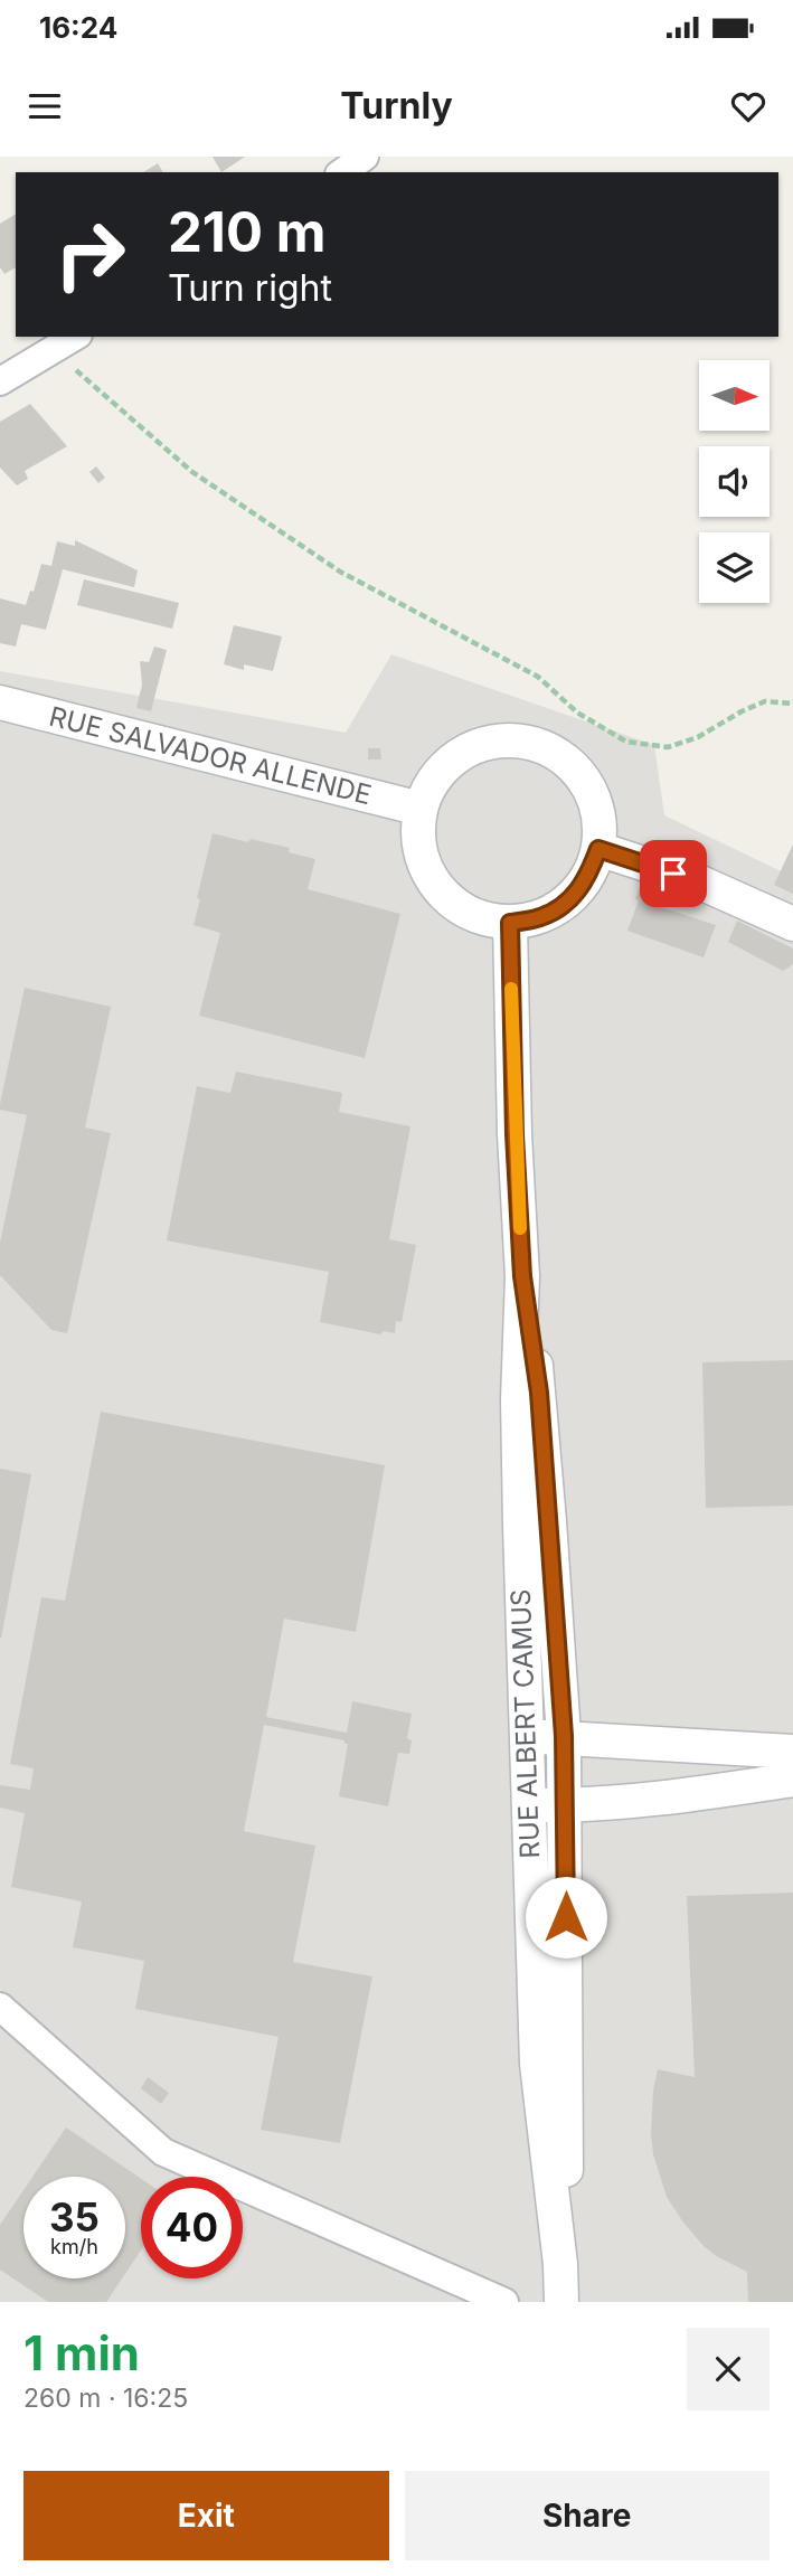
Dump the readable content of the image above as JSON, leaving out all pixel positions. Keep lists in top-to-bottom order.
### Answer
{
  "streets": {
    "street": ["RUE SALVADOR ALLENDE", "RUE ALBERT CAMUS"]
  },
  "crossings": [
    ["RUE SALVADOR ALLENDE", "RUE ALBERT CAMUS"]
  ],
  "north": "right",
  "page": {
    "status": "16:24",
    "header": "Turnly",
    "turn": ["210 m", "Turn right"],
    "speed": "35 km/h",
    "limit": "40",
    "heading": ["1 min", "260 m · 16:25"],
    "buttons": ["Exit", "Share"]
  }
}
